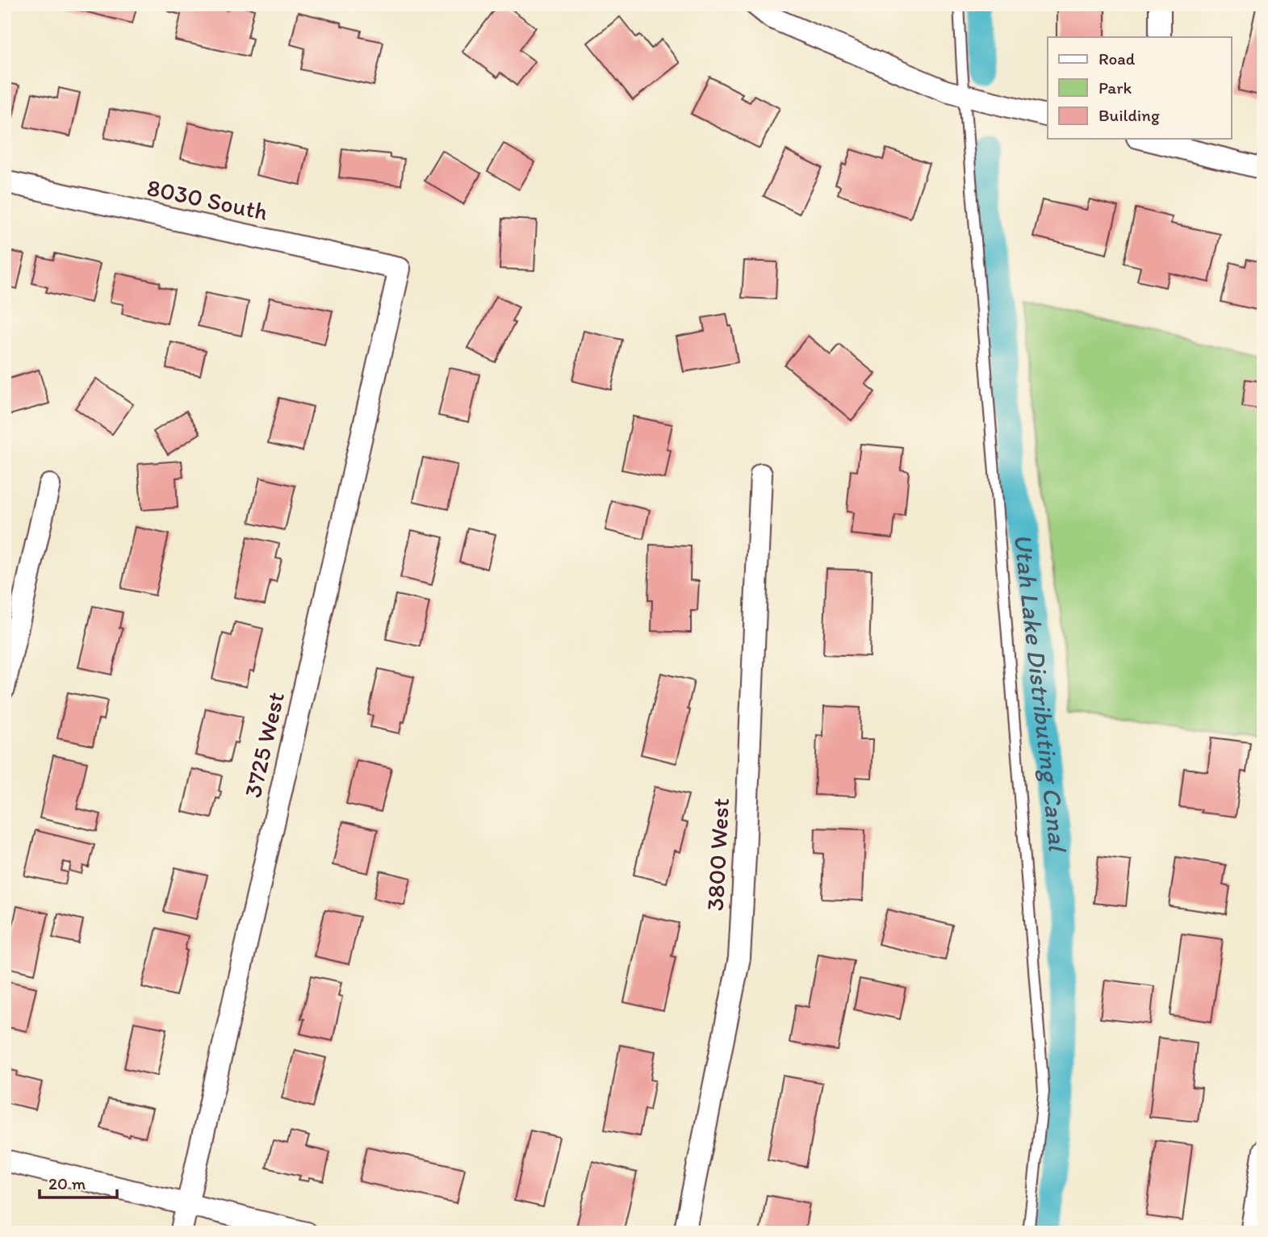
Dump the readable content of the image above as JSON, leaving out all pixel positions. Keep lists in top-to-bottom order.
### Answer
{
  "streets": {
    "street": ["8030 South", "3725 West", "3800 West"]
  },
  "crossings": [
    ["8030 South", "3725 West"]
  ],
  "water": ["Utah Lake Distributing Canal"],
  "legend": ["Road", "Park", "Building"],
  "scale_bar": "20 m"
}
